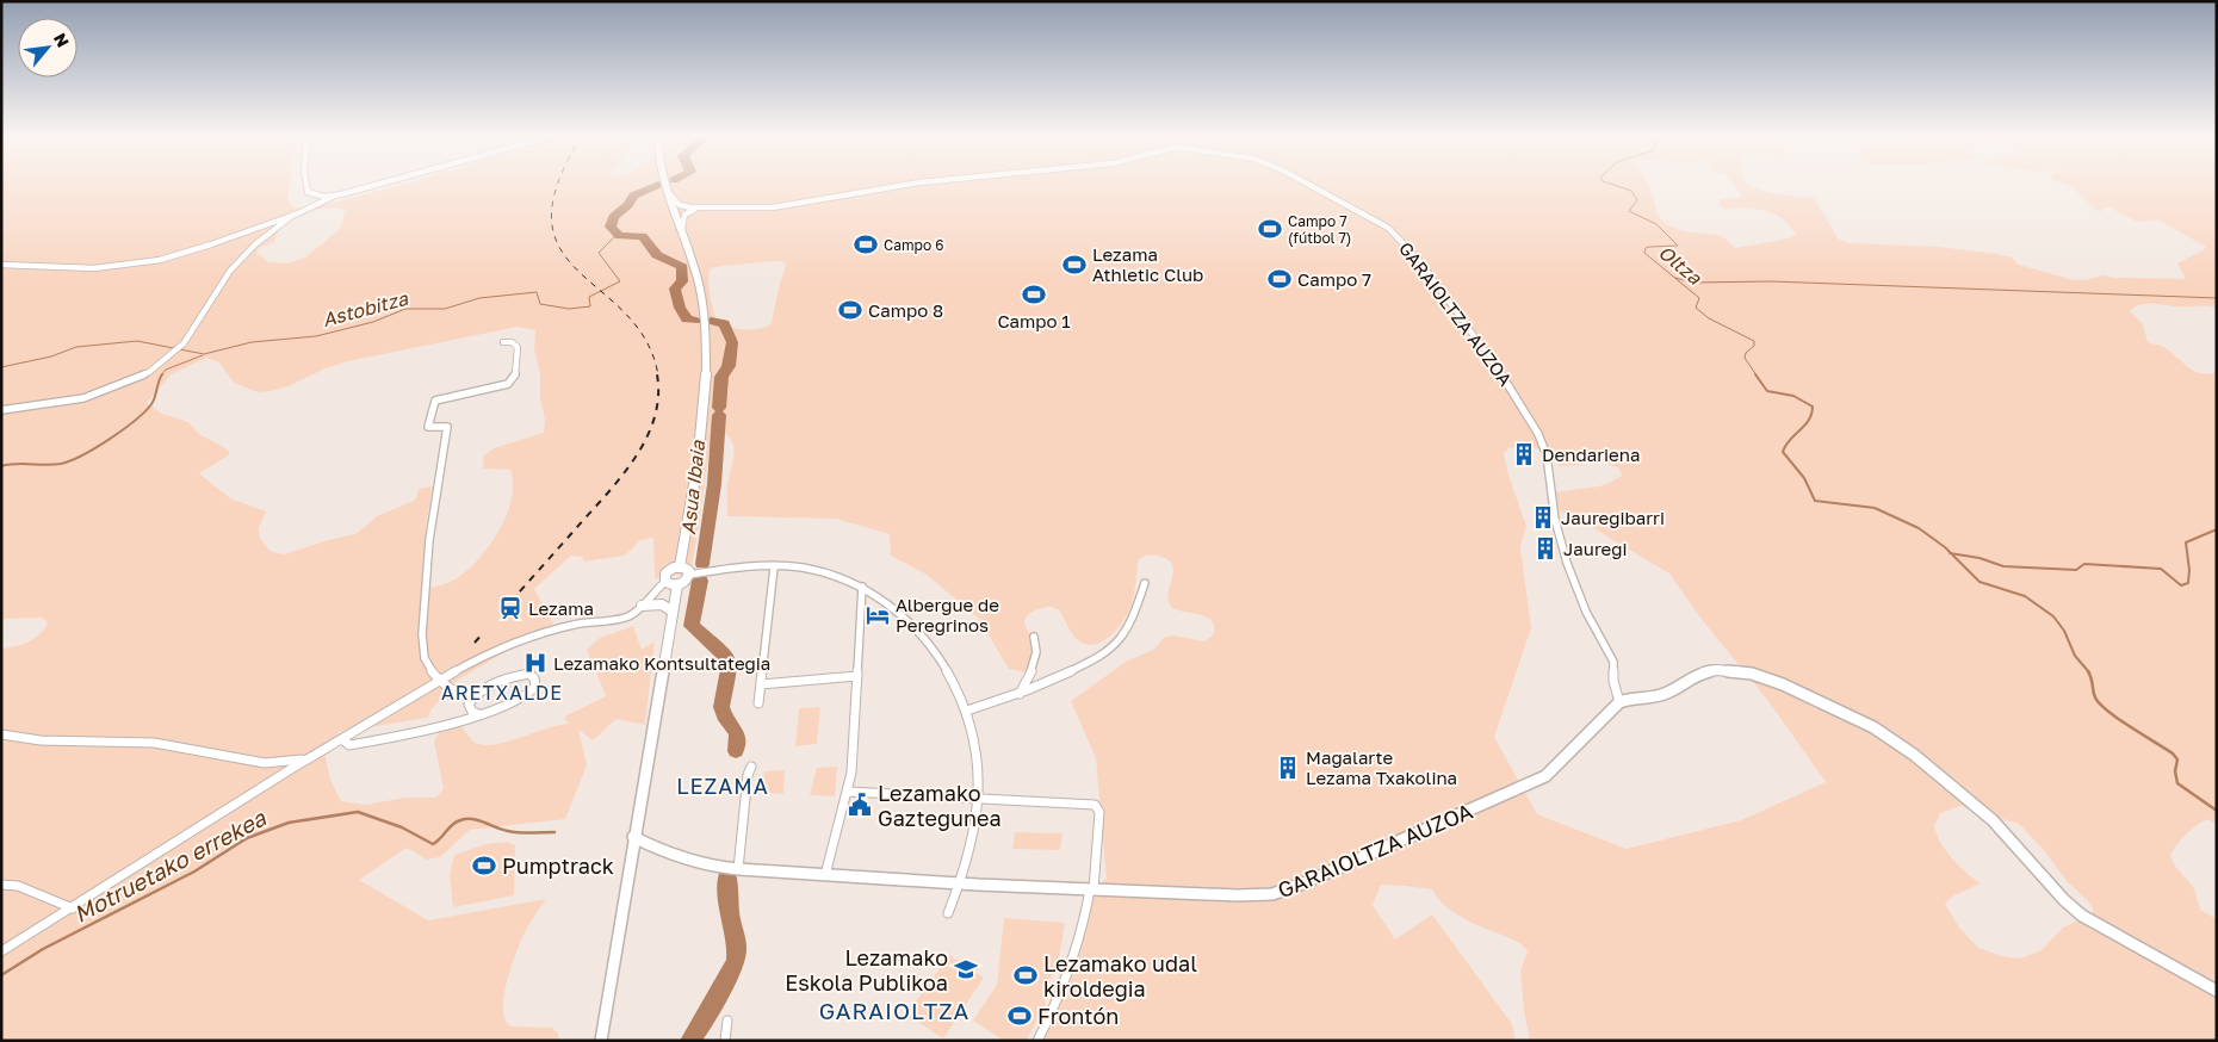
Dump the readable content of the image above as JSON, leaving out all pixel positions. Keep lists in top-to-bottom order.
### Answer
{
  "streets": {
    "street": ["GARAIOLTZA AUZOA"]
  },
  "districts": ["ARETXALDE", "LEZAMA", "GARAIOLTZA"],
  "water": [
    "Oltza",
    "Astobitza",
    "Asua Ibaia",
    "Motruetako errekea"
  ],
  "places": {
    "sports": [
      "Campo 7 (fútbol 7)",
      "Campo 6",
      "Lezama Athletic Club",
      "Campo 7",
      "Campo 1",
      "Campo 8",
      "Pumptrack",
      "Lezamako udal kiroldegia",
      "Frontón"
    ],
    "building": [
      "Dendariena",
      "Jauregibarri",
      "Jauregi",
      "Magalarte Lezama Txakolina"
    ],
    "station": ["Lezama"],
    "hotel": ["Albergue de Peregrinos"],
    "hospital": ["Lezamako Kontsultategia"],
    "public building": ["Lezamako Gaztegunea"],
    "school or university": ["Lezamako Eskola Publikoa"]
  },
  "north": "top right"
}
